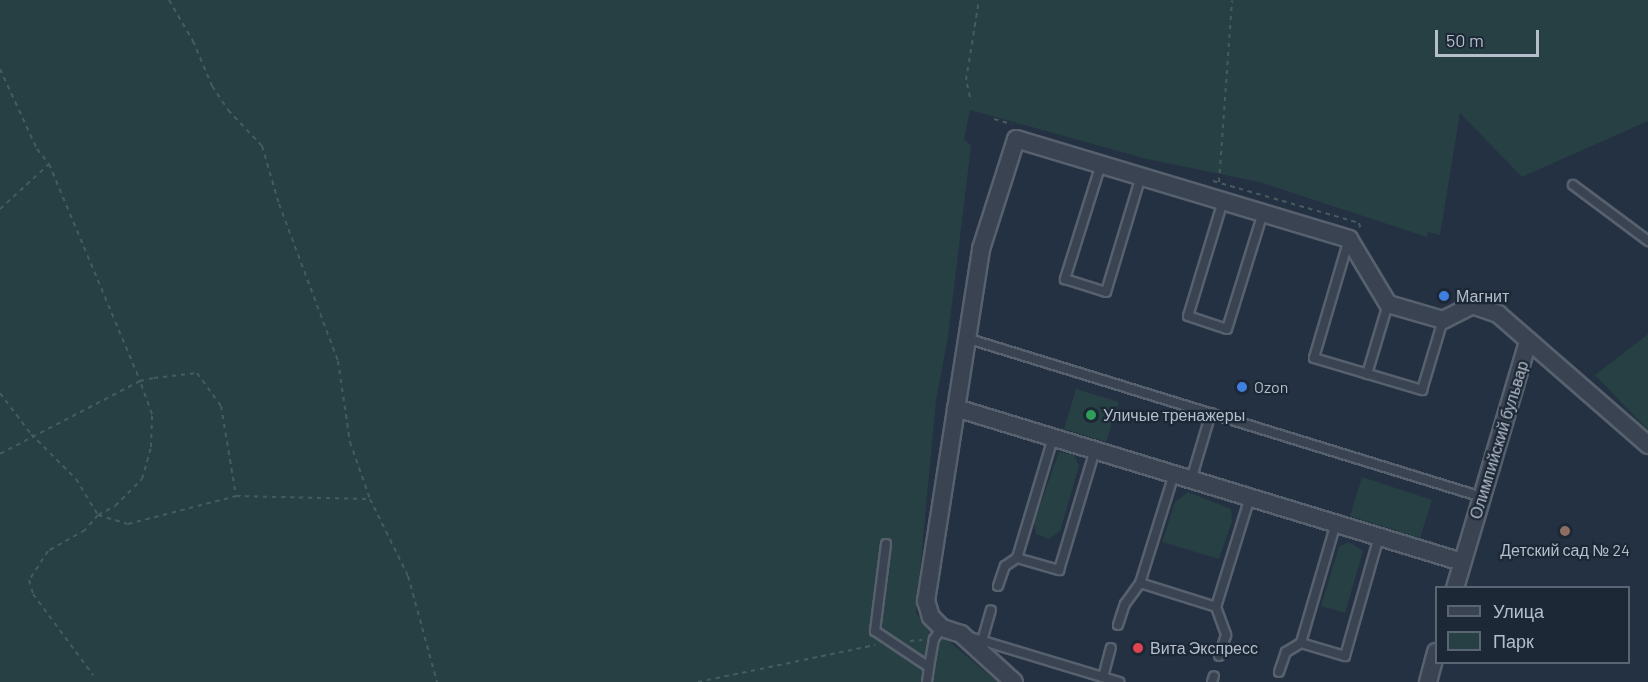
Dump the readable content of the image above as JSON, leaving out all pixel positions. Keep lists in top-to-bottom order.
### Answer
{
  "streets": {
    "street": ["Олимпийский бульвар"]
  },
  "places": [
    "Магнит",
    "Ozon",
    "Уличые тренажеры",
    "Детский сад № 24",
    "Вита Экспресс"
  ],
  "legend": ["Улица", "Парк"],
  "scale_bar": "50 m"
}
